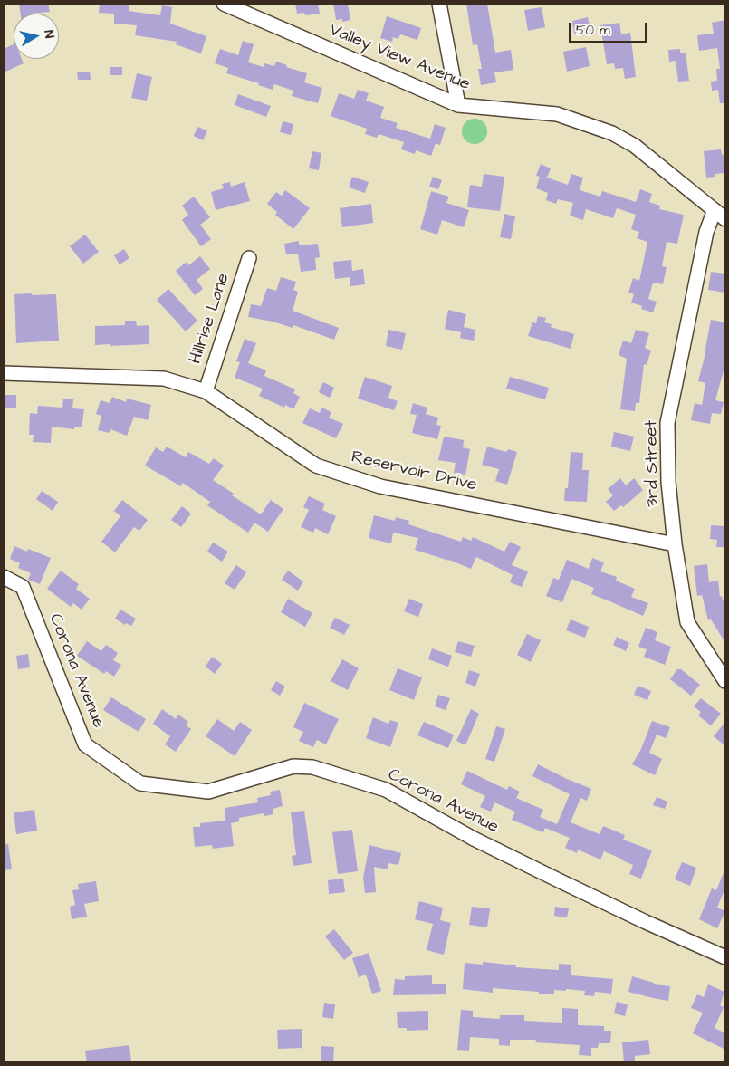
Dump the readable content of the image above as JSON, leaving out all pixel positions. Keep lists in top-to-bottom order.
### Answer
{
  "streets": {
    "street": [
      "Valley View Avenue",
      "Hillrise Lane",
      "3rd Street",
      "Reservoir Drive",
      "Corona Avenue"
    ]
  },
  "crossings": [
    ["Valley View Avenue", "3rd Street"],
    ["Hillrise Lane", "Reservoir Drive"],
    ["3rd Street", "Reservoir Drive"]
  ],
  "scale_bar": "50 m",
  "north": "right"
}
